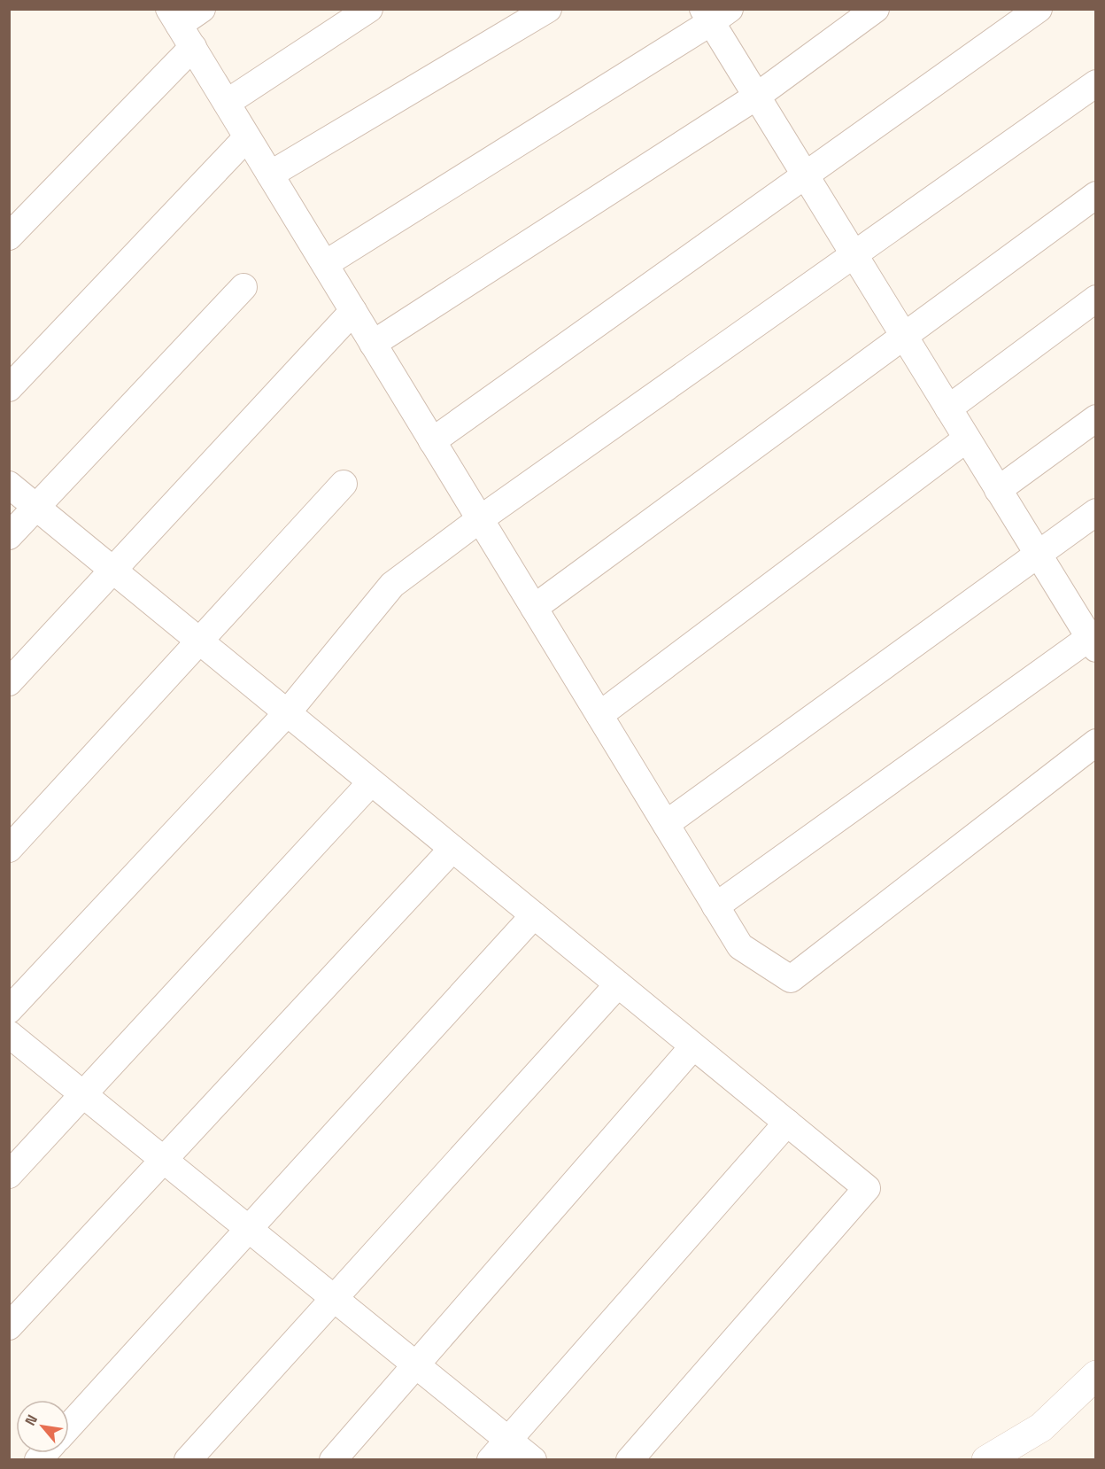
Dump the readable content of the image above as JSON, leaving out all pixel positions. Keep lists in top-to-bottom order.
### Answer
{
  "north": "top left"
}
